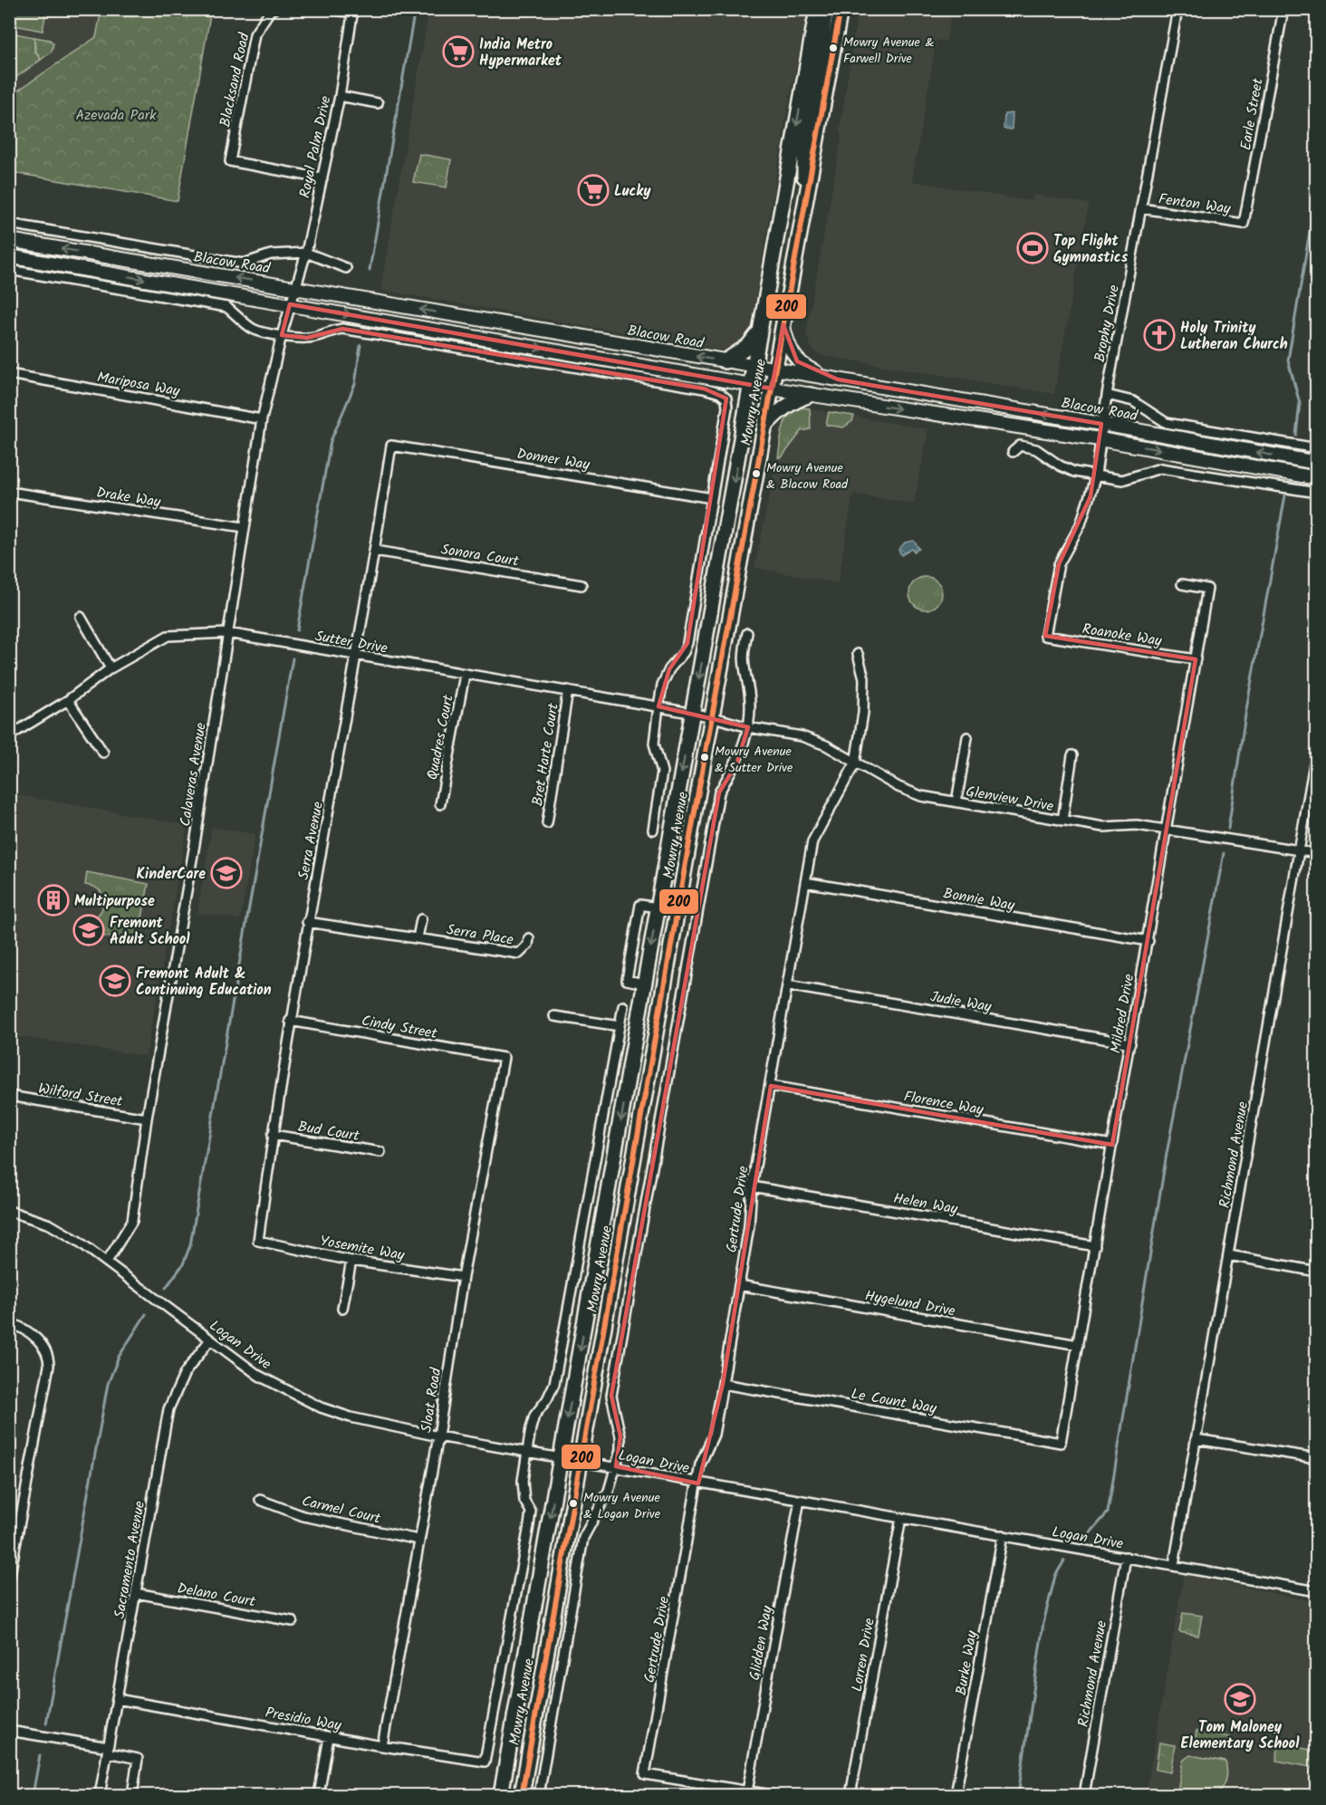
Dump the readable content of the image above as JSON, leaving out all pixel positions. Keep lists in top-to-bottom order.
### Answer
{
  "streets": {
    "main road": ["Blacow Road", "Mowry Avenue"],
    "street": [
      "Blacksand Road",
      "Earle Street",
      "Royal Palm Drive",
      "Fenton Way",
      "Brophy Drive",
      "Mariposa Way",
      "Donner Way",
      "Drake Way",
      "Sonora Court",
      "Roanoke Way",
      "Sutter Drive",
      "Quadres Court",
      "Bret Harte Court",
      "Calaveras Avenue",
      "Glenview Drive",
      "Serra Avenue",
      "Bonnie Way",
      "Serra Place",
      "Judie Way",
      "Mildred Drive",
      "Cindy Street",
      "Wilford Street",
      "Florence Way",
      "Bud Court",
      "Richmond Avenue",
      "Helen Way",
      "Gertrude Drive",
      "Yosemite Way",
      "Hygelund Drive",
      "Logan Drive",
      "Sloat Road",
      "Le Count Way",
      "Carmel Court",
      "Sacramento Avenue",
      "Delano Court",
      "Glidden Way",
      "Lorren Drive",
      "Burke Way",
      "Presidio Way"
    ]
  },
  "crossings": [
    ["Blacksand Road", "Royal Palm Drive"],
    ["Earle Street", "Fenton Way"],
    ["Royal Palm Drive", "Blacow Road"],
    ["Royal Palm Drive", "Calaveras Avenue"],
    ["Fenton Way", "Brophy Drive"],
    ["Blacow Road", "Brophy Drive"],
    ["Blacow Road", "Mowry Avenue"],
    ["Blacow Road", "Calaveras Avenue"],
    ["Brophy Drive", "Roanoke Way"],
    ["Mariposa Way", "Calaveras Avenue"],
    ["Mowry Avenue", "Donner Way"],
    ["Mowry Avenue", "Sutter Drive"],
    ["Mowry Avenue", "Calaveras Avenue"],
    ["Mowry Avenue", "Glenview Drive"],
    ["Mowry Avenue", "Logan Drive"],
    ["Mowry Avenue", "Presidio Way"],
    ["Donner Way", "Serra Avenue"],
    ["Drake Way", "Calaveras Avenue"],
    ["Sonora Court", "Serra Avenue"],
    ["Roanoke Way", "Mildred Drive"],
    ["Sutter Drive", "Quadres Court"],
    ["Sutter Drive", "Bret Harte Court"],
    ["Sutter Drive", "Calaveras Avenue"],
    ["Sutter Drive", "Glenview Drive"],
    ["Sutter Drive", "Serra Avenue"],
    ["Calaveras Avenue", "Wilford Street"],
    ["Calaveras Avenue", "Logan Drive"],
    ["Glenview Drive", "Mildred Drive"],
    ["Glenview Drive", "Richmond Avenue"],
    ["Glenview Drive", "Gertrude Drive"],
    ["Serra Avenue", "Serra Place"],
    ["Serra Avenue", "Cindy Street"],
    ["Serra Avenue", "Bud Court"],
    ["Serra Avenue", "Yosemite Way"],
    ["Bonnie Way", "Mildred Drive"],
    ["Bonnie Way", "Gertrude Drive"],
    ["Judie Way", "Mildred Drive"],
    ["Judie Way", "Gertrude Drive"],
    ["Mildred Drive", "Florence Way"],
    ["Mildred Drive", "Helen Way"],
    ["Mildred Drive", "Hygelund Drive"],
    ["Mildred Drive", "Le Count Way"],
    ["Cindy Street", "Sloat Road"],
    ["Florence Way", "Gertrude Drive"],
    ["Richmond Avenue", "Logan Drive"],
    ["Helen Way", "Gertrude Drive"],
    ["Gertrude Drive", "Hygelund Drive"],
    ["Gertrude Drive", "Logan Drive"],
    ["Gertrude Drive", "Le Count Way"],
    ["Gertrude Drive", "Glidden Way"],
    ["Yosemite Way", "Sloat Road"],
    ["Logan Drive", "Sloat Road"],
    ["Logan Drive", "Sacramento Avenue"],
    ["Logan Drive", "Glidden Way"],
    ["Logan Drive", "Lorren Drive"],
    ["Logan Drive", "Burke Way"],
    ["Sloat Road", "Carmel Court"],
    ["Sloat Road", "Presidio Way"],
    ["Sacramento Avenue", "Delano Court"],
    ["Sacramento Avenue", "Presidio Way"]
  ],
  "parks": ["Azevada Park"],
  "places": {
    "other": [
      "Mowry Avenue & Farwell Drive",
      "Mowry Avenue & Blacow Road",
      "Mowry Avenue & Sutter Drive",
      "Mowry Avenue & Logan Drive"
    ],
    "supermarket": ["India Metro Hypermarket", "Lucky"],
    "sports": ["Top Flight Gymnastics"],
    "church": ["Holy Trinity Lutheran Church"],
    "school or university": [
      "KinderCare",
      "Fremont Adult School",
      "Fremont Adult & Continuing Education",
      "Tom Maloney Elementary School"
    ],
    "building": ["Multipurpose"]
  },
  "lines": ["transit line 200"]
}
